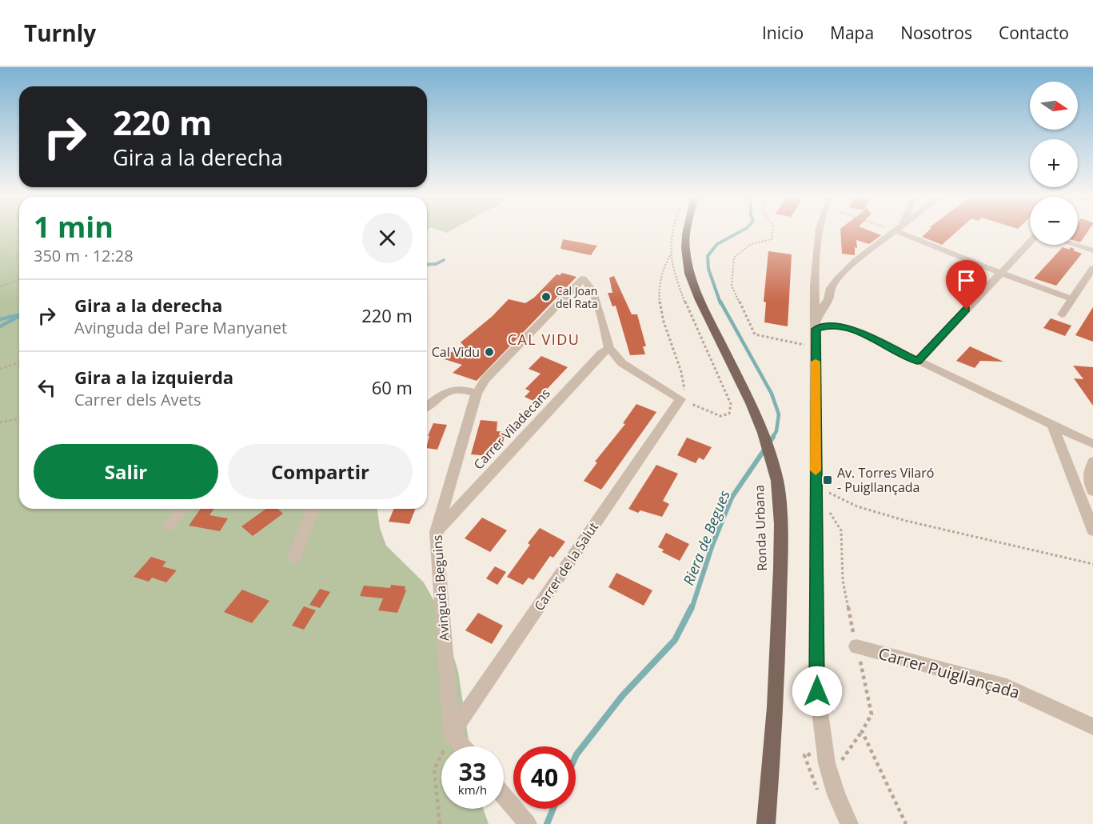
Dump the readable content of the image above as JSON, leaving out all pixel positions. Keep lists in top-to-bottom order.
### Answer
{
  "streets": {
    "main road": ["Ronda Urbana"],
    "street": [
      "Carrer Viladecans",
      "Carrer de la Salut",
      "Avinguda Beguins",
      "Carrer Puigllançada"
    ]
  },
  "crossings": [
    ["Carrer Viladecans", "Avinguda Beguins"],
    ["Carrer de la Salut", "Avinguda Beguins"]
  ],
  "districts": ["CAL VIDU"],
  "water": ["Riera de Begues"],
  "places": {
    "other": ["Cal Joan del Rata", "Cal Vidu"],
    "transit": ["Av. Torres Vilaró - Puigllançada"]
  },
  "north": "right",
  "page": {
    "header": "Turnly",
    "nav": [
      "Inicio",
      "Mapa",
      "Nosotros",
      "Contacto"
    ],
    "map_buttons": ["+", "−"],
    "turn": ["220 m", "Gira a la derecha"],
    "heading": ["1 min", "350 m · 12:28"],
    "list": [
      {
        "name": "Gira a la derecha",
        "note": "Avinguda del Pare Manyanet",
        "value": "220 m"
      },
      {
        "name": "Gira a la izquierda",
        "note": "Carrer dels Avets",
        "value": "60 m"
      }
    ],
    "buttons": ["Salir", "Compartir"],
    "speed": "33 km/h",
    "limit": "40"
  }
}
